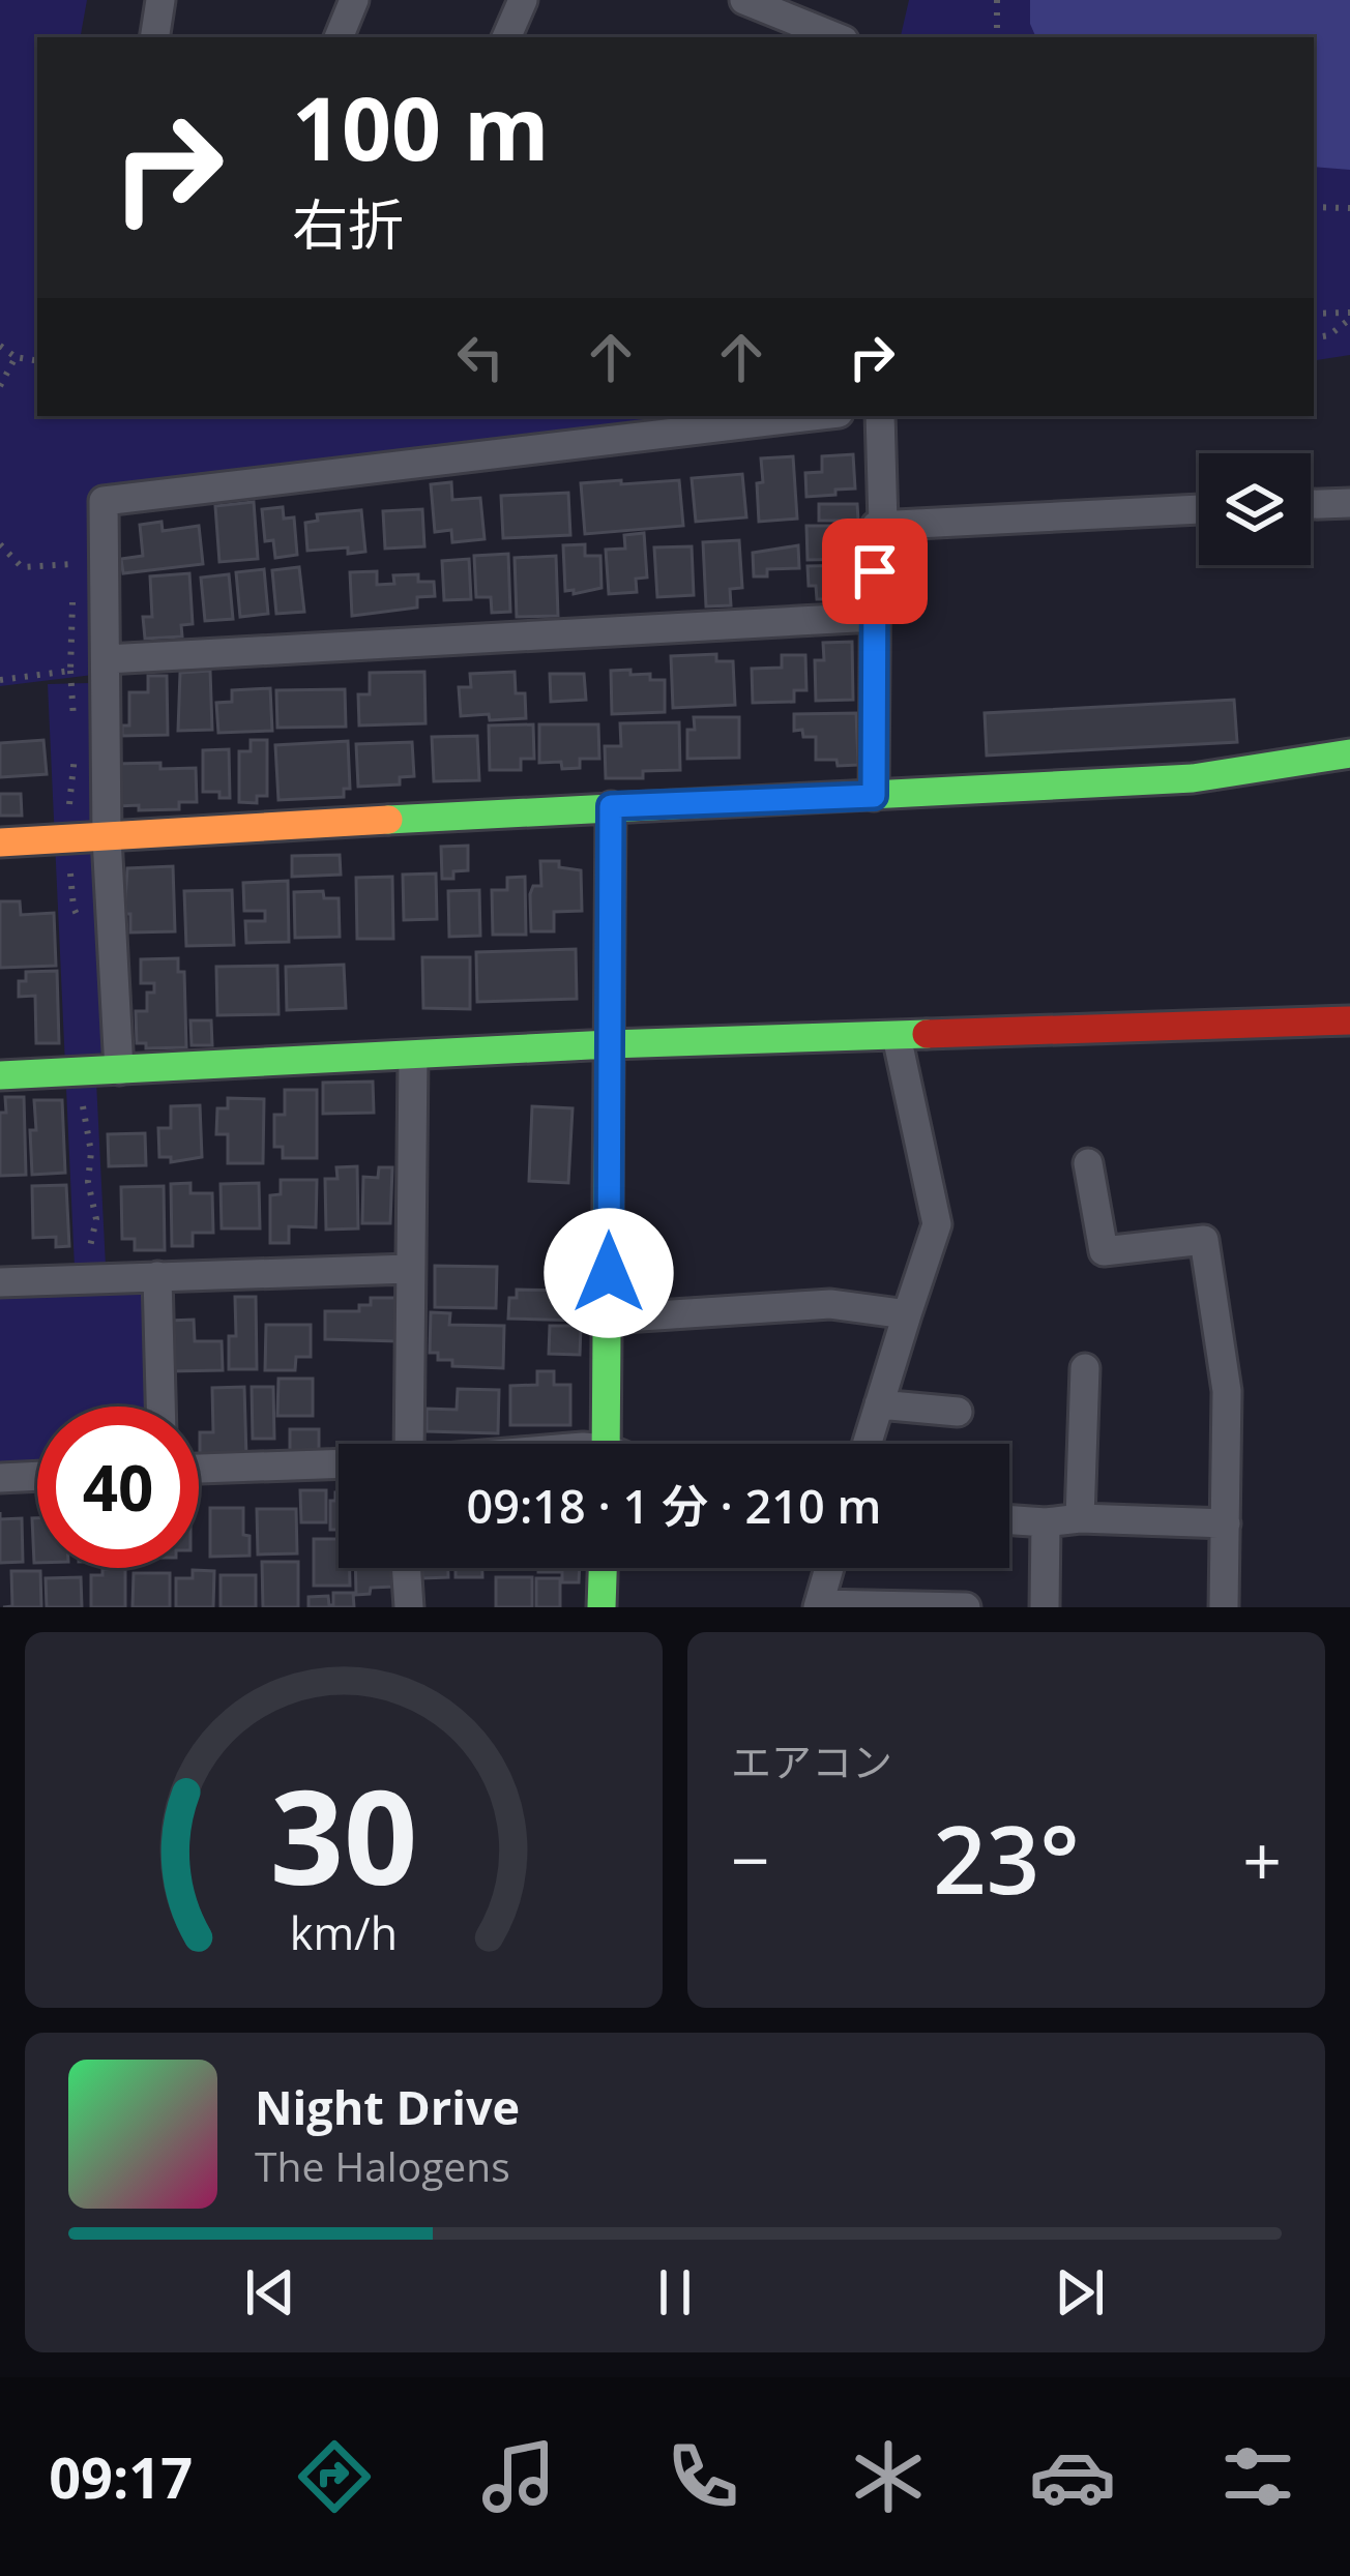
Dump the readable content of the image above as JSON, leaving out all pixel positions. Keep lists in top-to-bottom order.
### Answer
{
  "page": {
    "turn": ["100 m", "右折"],
    "limit": "40",
    "trip": "09:18 · 1 分 · 210 m",
    "tile": "エアコン",
    "heat": ["−", "23°", "+"],
    "song": ["Night Drive", "The Halogens"],
    "tabs": "09:17",
    "gauge": ["30", "km/h"]
  }
}
